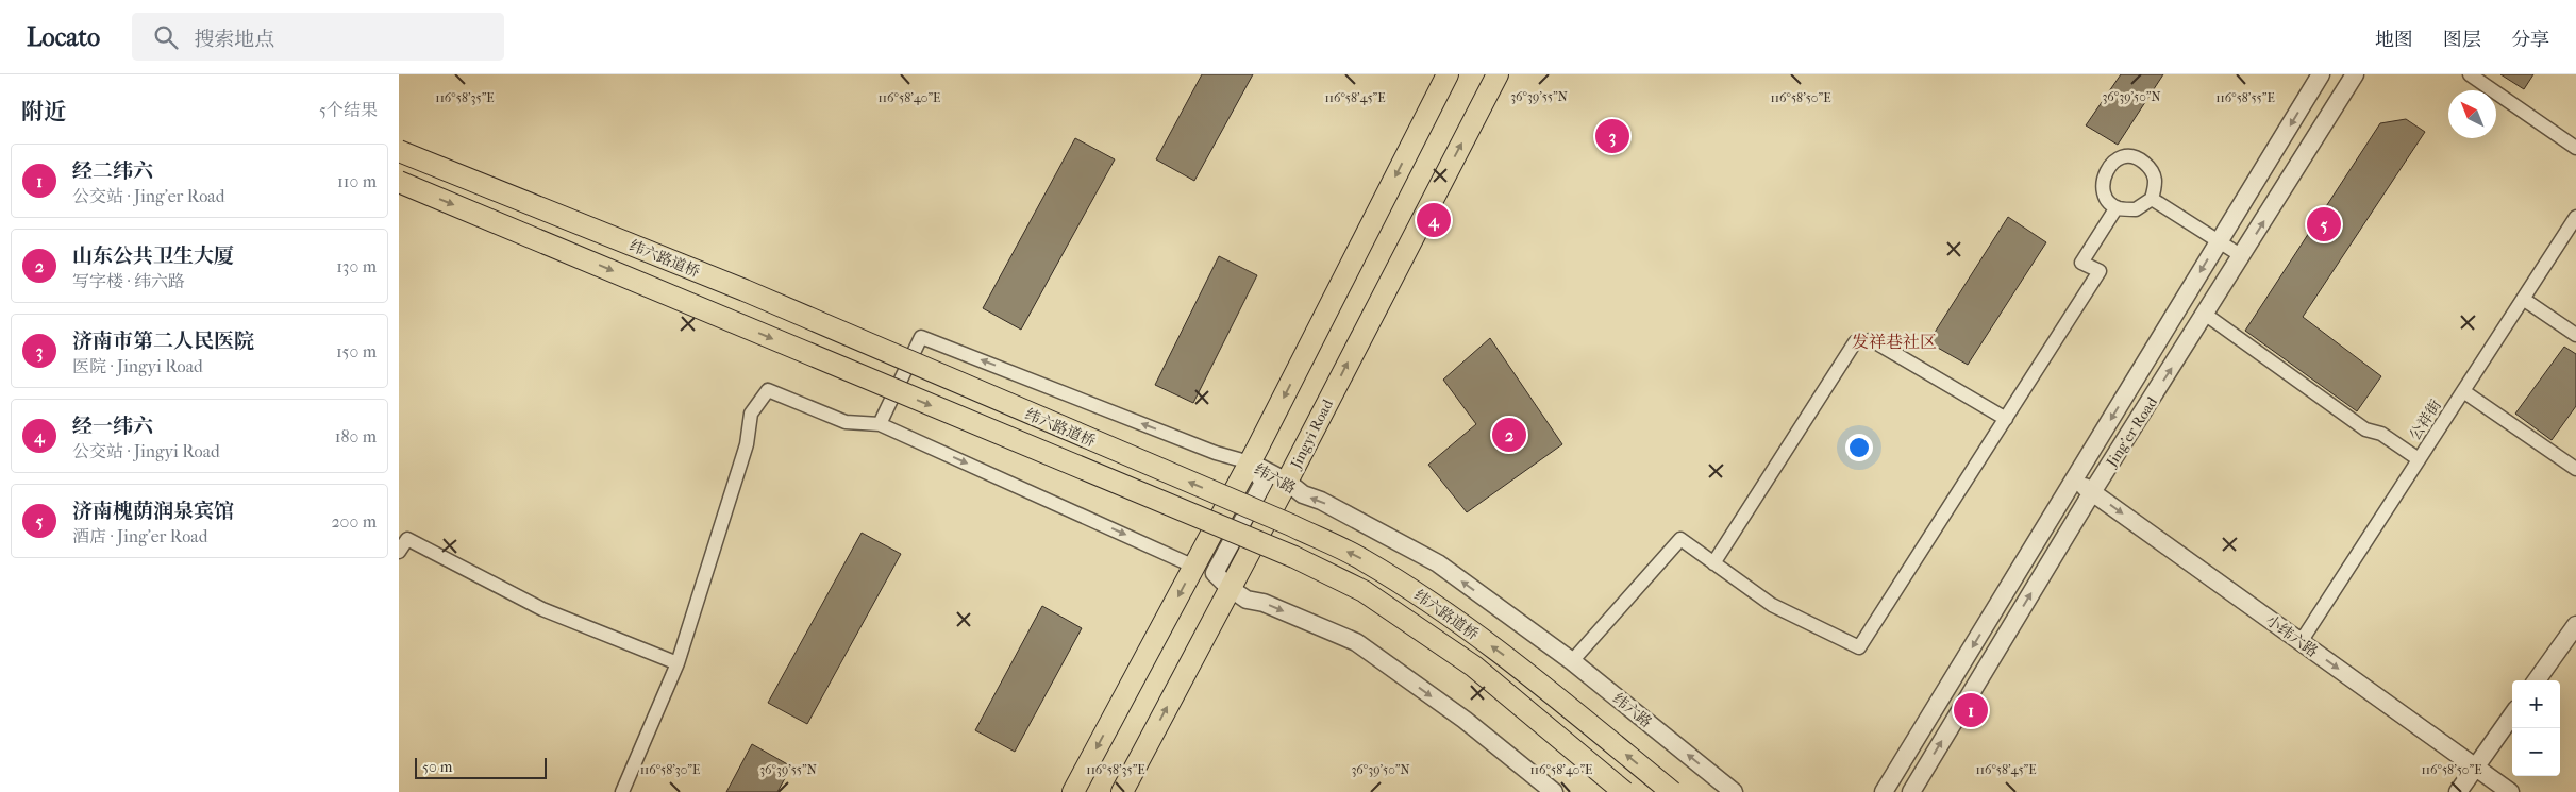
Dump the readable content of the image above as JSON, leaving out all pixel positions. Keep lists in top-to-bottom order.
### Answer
{
  "streets": {
    "main road": ["纬六路道桥", "Jingyi Road"],
    "street": [
      "公祥街",
      "Jing'er Road",
      "纬六路",
      "小纬六路"
    ]
  },
  "crossings": [
    ["公祥街", "小纬六路"],
    ["Jing'er Road", "小纬六路"],
    ["Jingyi Road", "纬六路"]
  ],
  "one_way": ["小纬六路"],
  "districts": ["发祥巷社区"],
  "scale_bar": "50 m",
  "north": "top left",
  "page": {
    "header": "Locato",
    "search": "搜索地点",
    "nav": ["地图", "图层", "分享"],
    "heading": ["附近", "5个结果"],
    "pins": [
      "3",
      "4",
      "5",
      "2",
      "1"
    ],
    "list": [
      {
        "mark": "1",
        "name": "经二纬六",
        "note": "公交站 · Jing'er Road",
        "value": "110 m"
      },
      {
        "mark": "2",
        "name": "山东公共卫生大厦",
        "note": "写字楼 · 纬六路",
        "value": "130 m"
      },
      {
        "mark": "3",
        "name": "济南市第二人民医院",
        "note": "医院 · Jingyi Road",
        "value": "150 m"
      },
      {
        "mark": "4",
        "name": "经一纬六",
        "note": "公交站 · Jingyi Road",
        "value": "180 m"
      },
      {
        "mark": "5",
        "name": "济南槐荫润泉宾馆",
        "note": "酒店 · Jing'er Road",
        "value": "200 m"
      }
    ],
    "map_buttons": ["+", "−"],
    "scale": "50 m"
  },
  "coordinates": [
    "36°39'55\"N",
    "36°39'50\"N",
    "116°58'35\"E",
    "116°58'40\"E",
    "116°58'45\"E",
    "116°58'50\"E",
    "116°58'55\"E",
    "116°58'30\"E"
  ]
}
